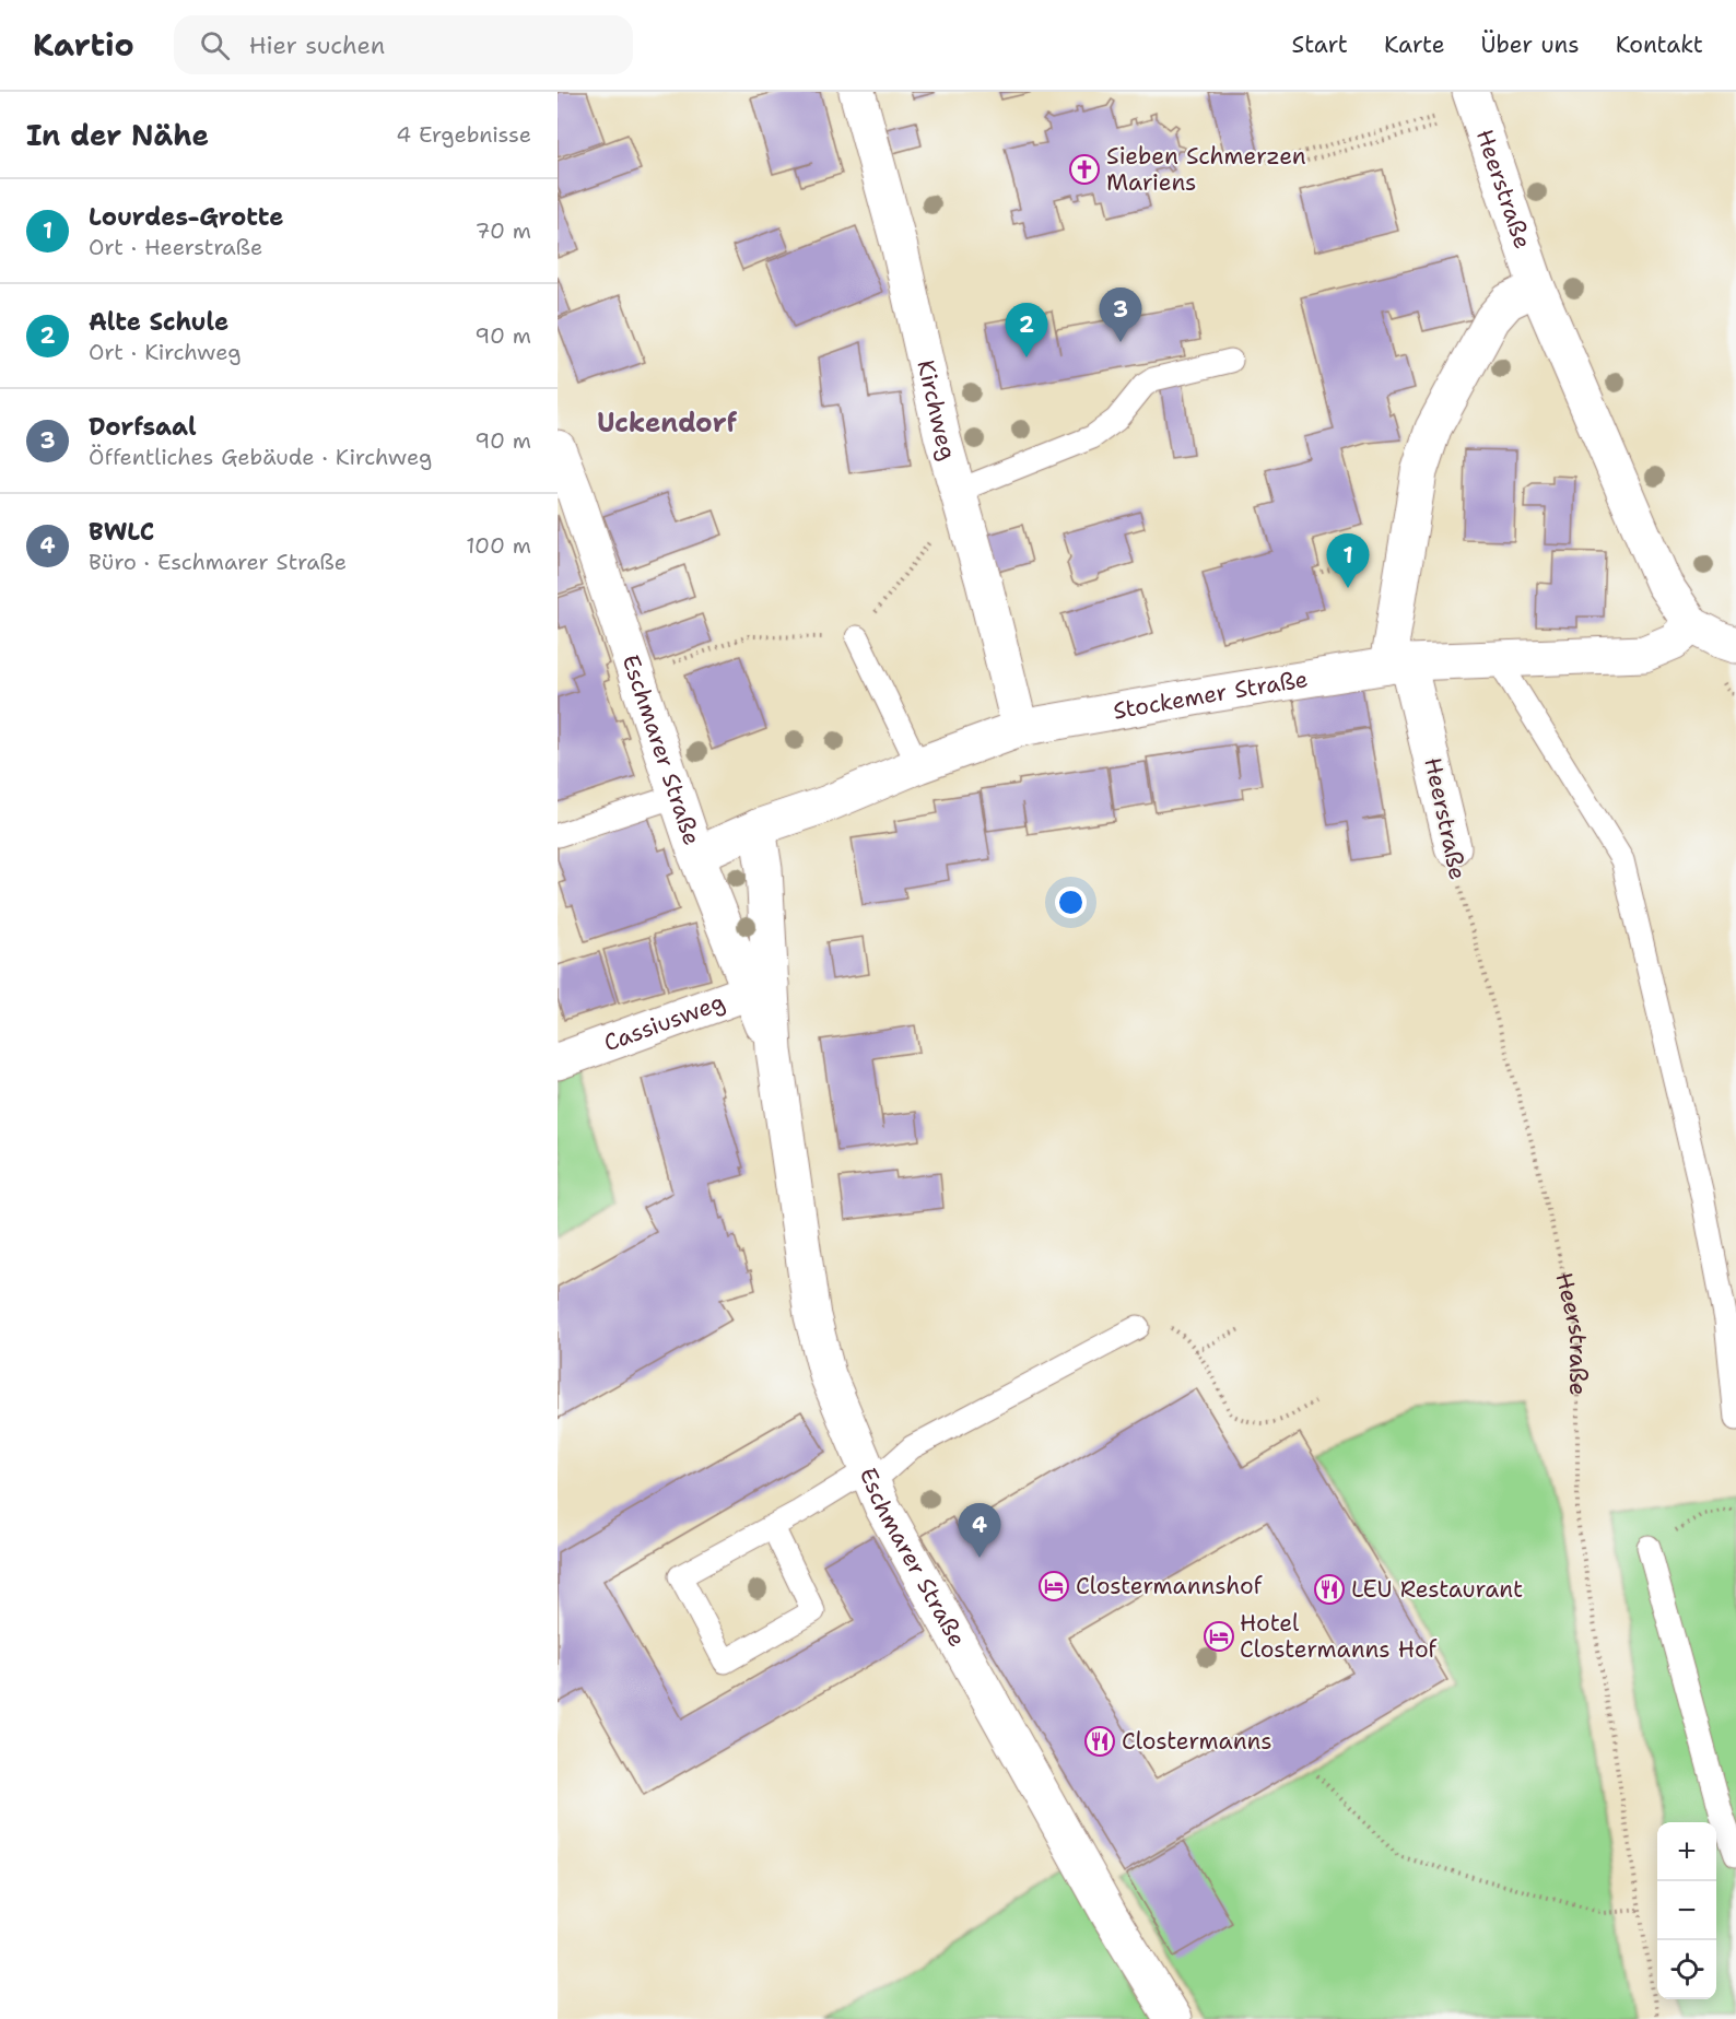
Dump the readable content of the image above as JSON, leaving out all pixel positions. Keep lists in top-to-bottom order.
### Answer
{
  "streets": {
    "street": [
      "Heerstraße",
      "Kirchweg",
      "Stockemer Straße",
      "Eschmarer Straße",
      "Cassiusweg"
    ]
  },
  "crossings": [
    ["Heerstraße", "Stockemer Straße"],
    ["Kirchweg", "Stockemer Straße"],
    ["Stockemer Straße", "Eschmarer Straße"],
    ["Eschmarer Straße", "Cassiusweg"]
  ],
  "districts": ["Uckendorf"],
  "places": {
    "church": ["Sieben Schmerzen Mariens"],
    "hotel": ["Clostermannshof", "Hotel Clostermanns Hof"],
    "restaurant": ["LEU Restaurant", "Clostermanns"]
  },
  "page": {
    "header": "Kartio",
    "search": "Hier suchen",
    "nav": [
      "Start",
      "Karte",
      "Über uns",
      "Kontakt"
    ],
    "heading": ["In der Nähe", "4 Ergebnisse"],
    "list": [
      {
        "mark": "1",
        "name": "Lourdes-Grotte",
        "note": "Ort · Heerstraße",
        "value": "70 m"
      },
      {
        "mark": "2",
        "name": "Alte Schule",
        "note": "Ort · Kirchweg",
        "value": "90 m"
      },
      {
        "mark": "3",
        "name": "Dorfsaal",
        "note": "Öffentliches Gebäude · Kirchweg",
        "value": "90 m"
      },
      {
        "mark": "4",
        "name": "BWLC",
        "note": "Büro · Eschmarer Straße",
        "value": "100 m"
      }
    ],
    "pins": [
      "3",
      "2",
      "1",
      "4"
    ],
    "map_buttons": ["+", "−"]
  }
}
